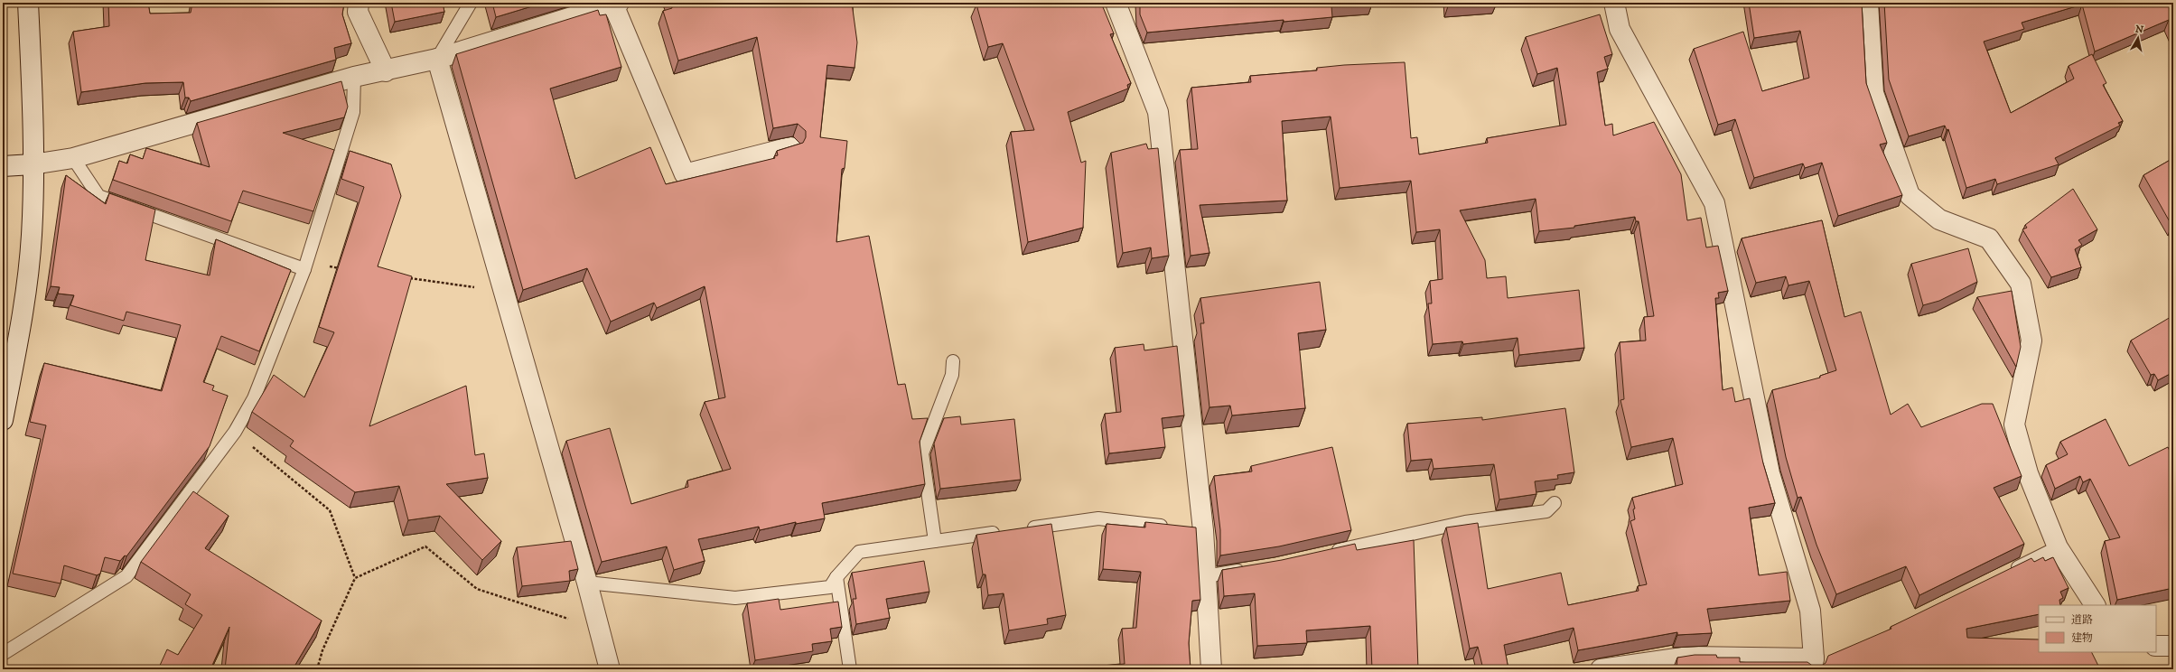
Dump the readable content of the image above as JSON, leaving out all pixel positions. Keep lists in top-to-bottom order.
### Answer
{
  "legend": ["道路", "建物"],
  "north": "top"
}
